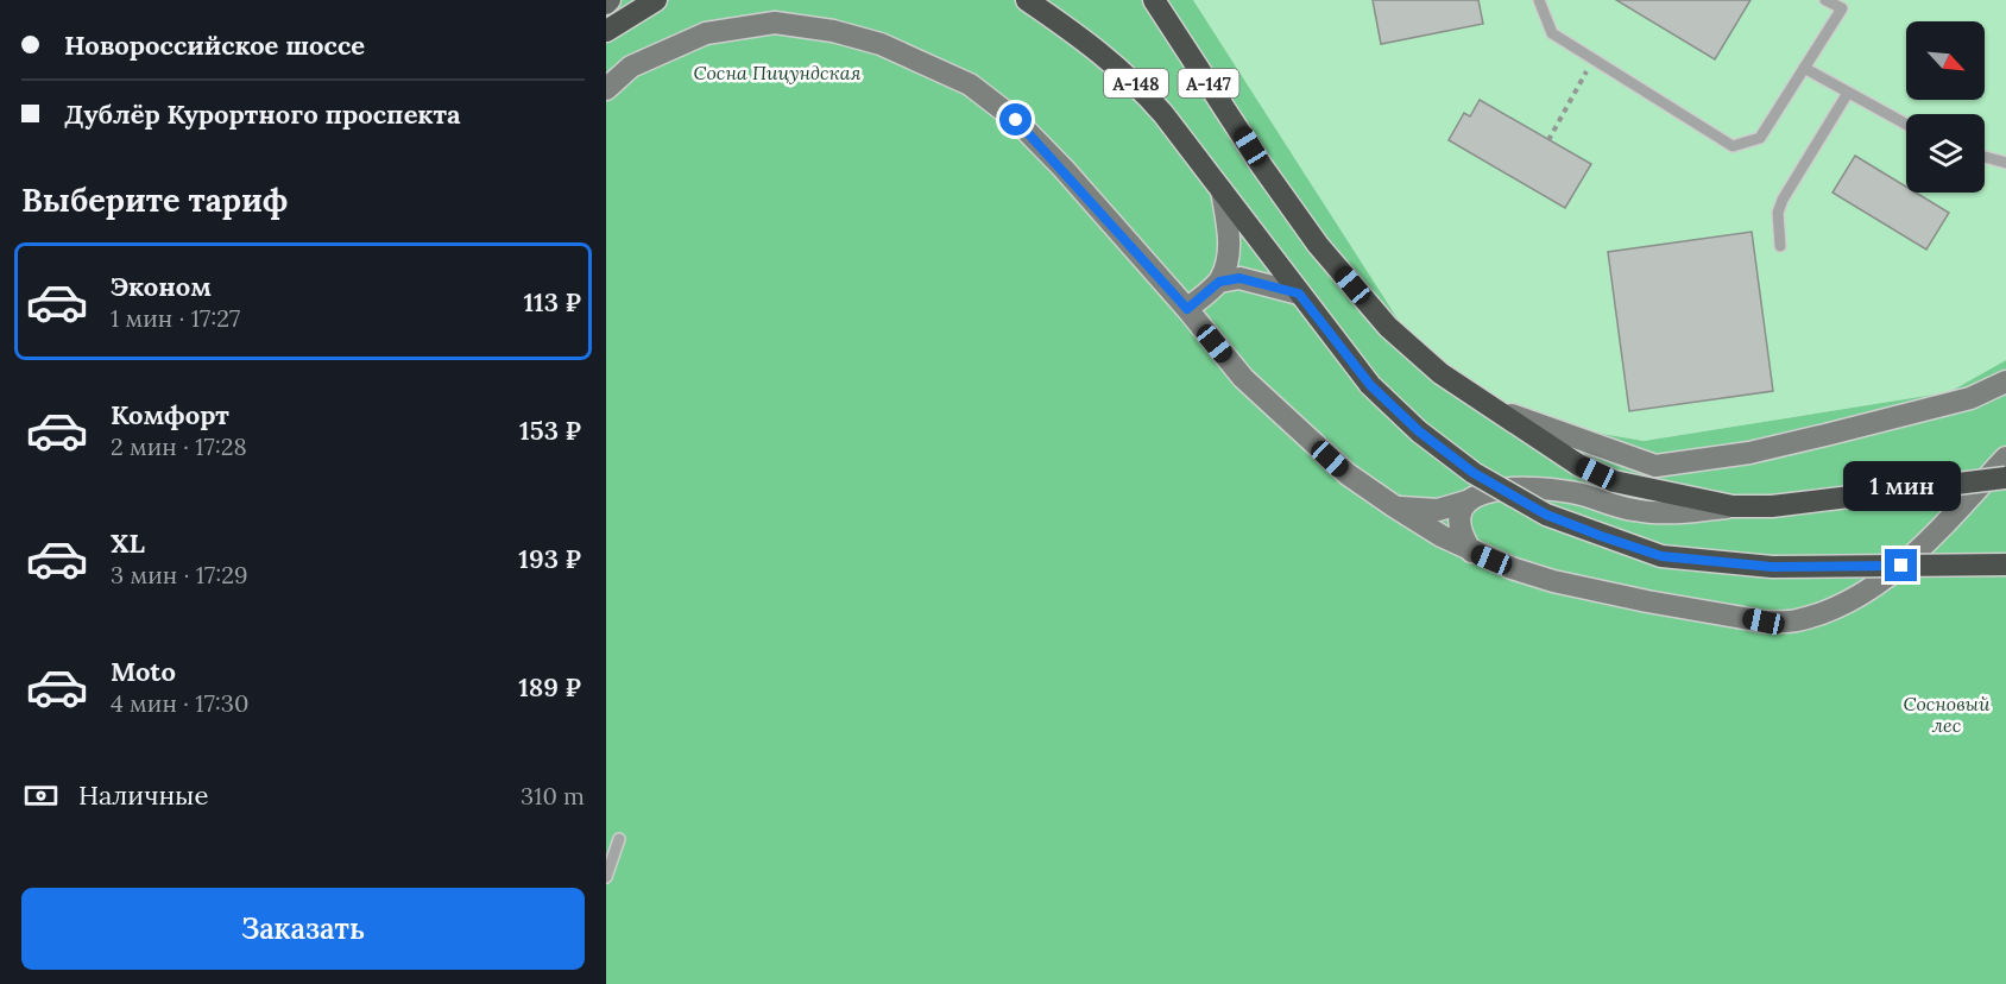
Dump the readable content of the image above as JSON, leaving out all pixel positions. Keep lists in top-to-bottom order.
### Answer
{
  "streets": {
    "highway": ["А-148", "А-147"]
  },
  "parks": ["Сосна Пицундская", "Сосновый лес"],
  "north": "bottom right",
  "page": {
    "banner": ["Новороссийское шоссе", "Дублёр Курортного проспекта"],
    "heading": "Выберите тариф",
    "list": [
      {
        "name": "Эконом",
        "note": "1 мин · 17:27",
        "value": "113 ₽"
      },
      {
        "name": "Комфорт",
        "note": "2 мин · 17:28",
        "value": "153 ₽"
      },
      {
        "name": "XL",
        "note": "3 мин · 17:29",
        "value": "193 ₽"
      },
      {
        "name": "Moto",
        "note": "4 мин · 17:30",
        "value": "189 ₽"
      }
    ],
    "bubble": "1 мин",
    "pay": ["Наличные", "310 m"],
    "buttons": "Заказать"
  }
}
